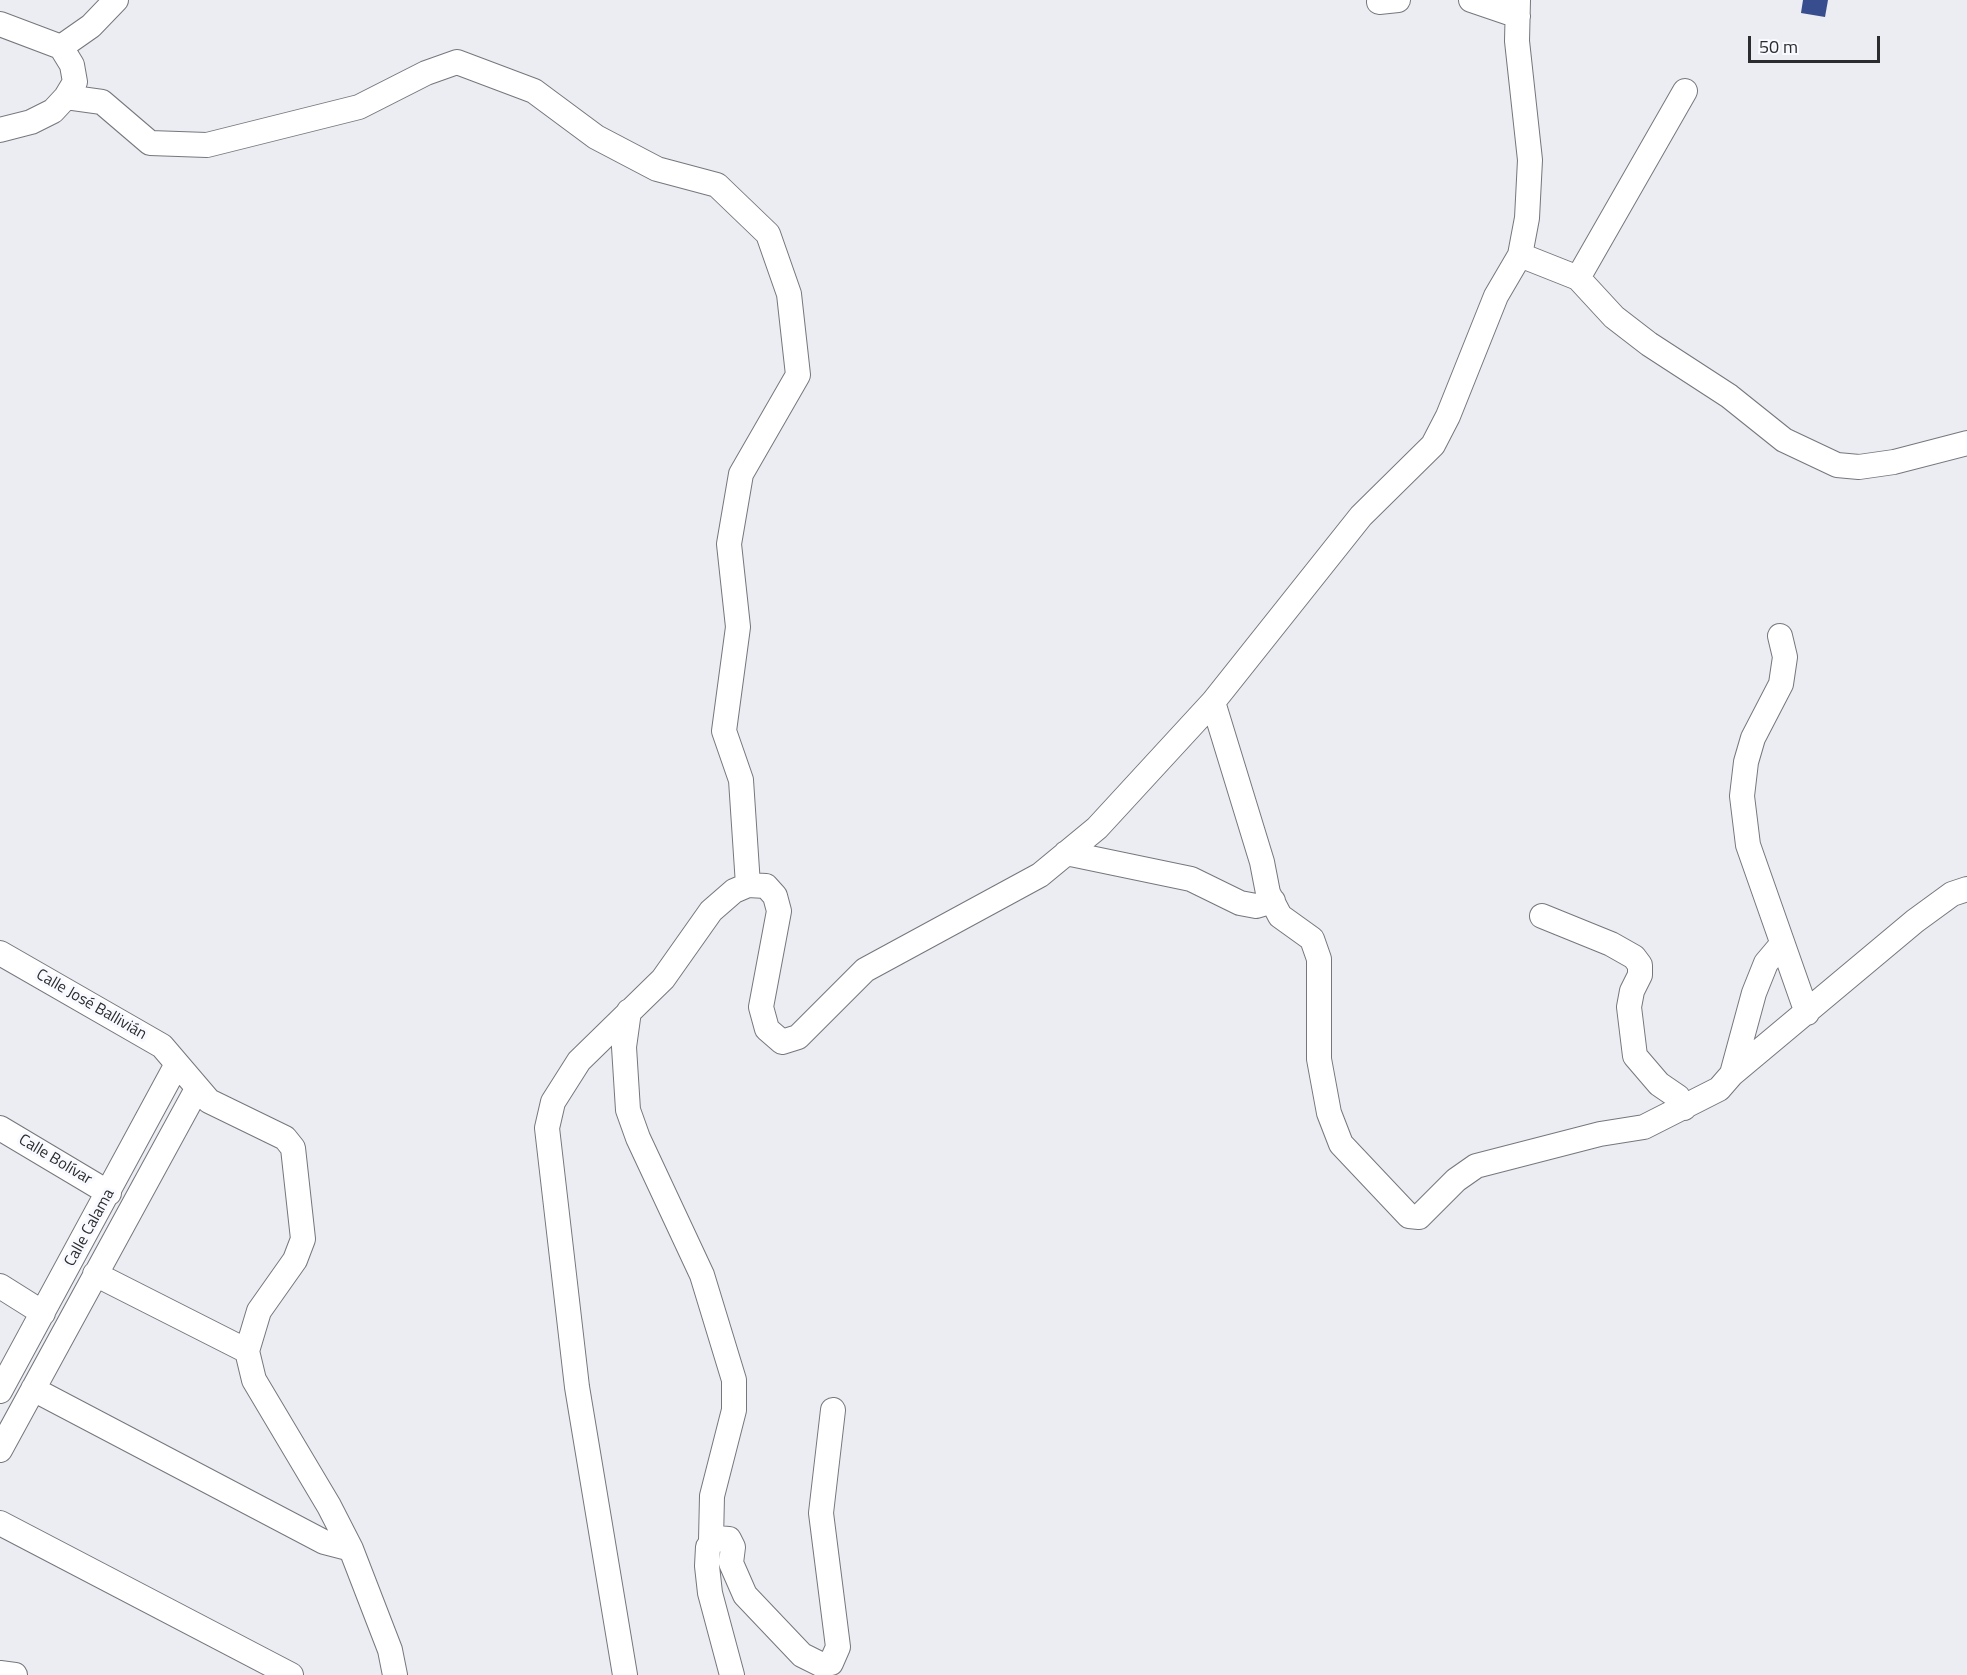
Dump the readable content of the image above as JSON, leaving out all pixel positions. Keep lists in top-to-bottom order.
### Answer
{
  "streets": {
    "street": ["Calle José Ballivián", "Calle Bolívar", "Calle Calama"]
  },
  "crossings": [
    ["Calle José Ballivián", "Calle Calama"],
    ["Calle Bolívar", "Calle Calama"]
  ],
  "scale_bar": "50 m"
}
